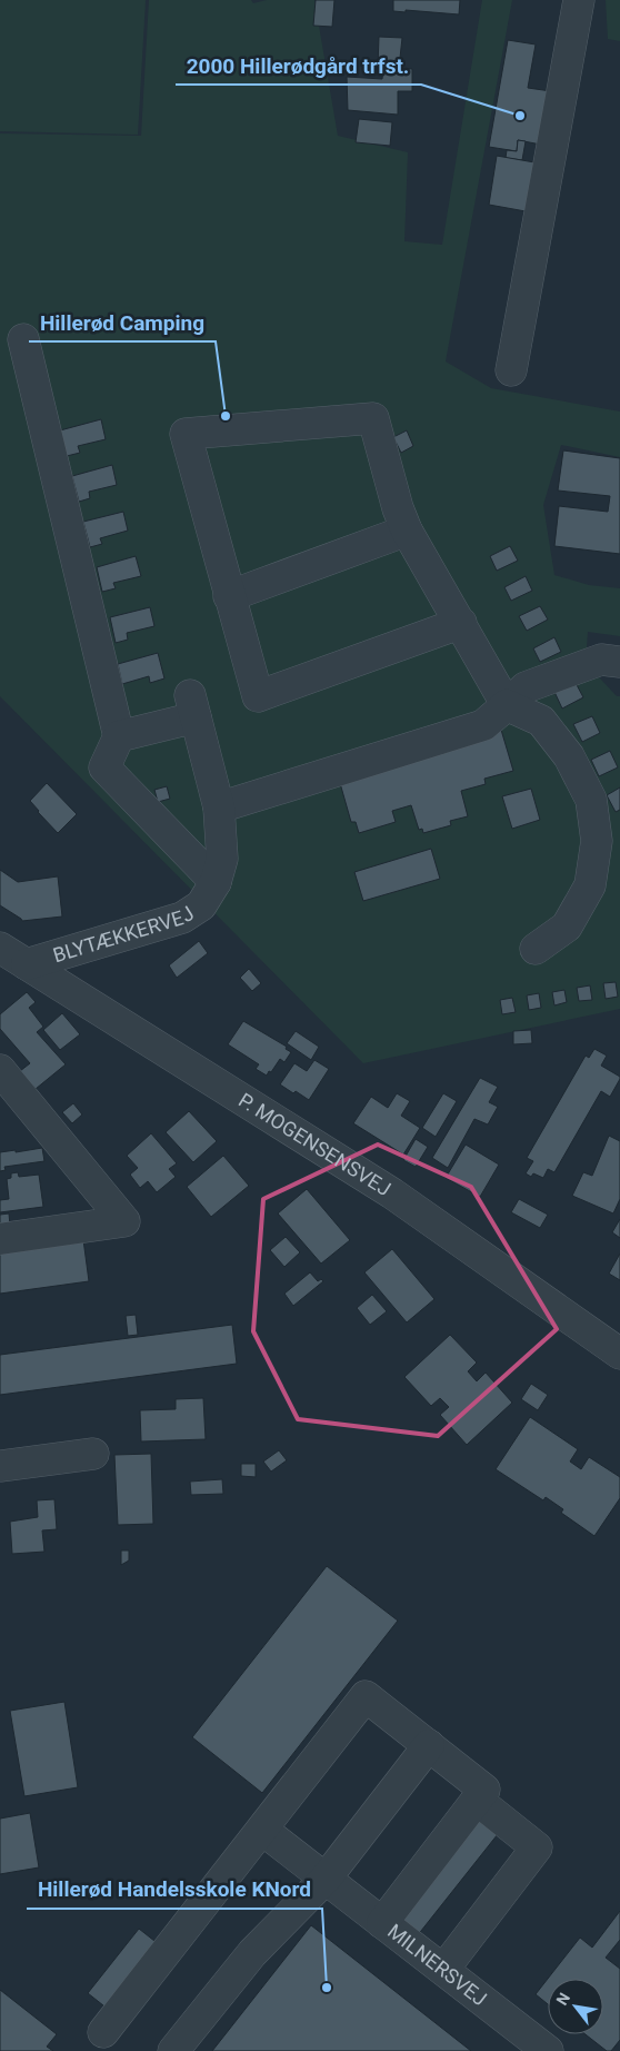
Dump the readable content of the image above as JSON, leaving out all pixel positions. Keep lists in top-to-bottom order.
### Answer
{
  "streets": {
    "street": ["BLYTÆKKERVEJ", "P. MOGENSENSVEJ", "MILNERSVEJ"]
  },
  "crossings": [
    ["BLYTÆKKERVEJ", "P. MOGENSENSVEJ"]
  ],
  "places": ["2000 Hillerødgård trfst.", "Hillerød Camping", "Hillerød Handelsskole KNord"],
  "north": "top left"
}
